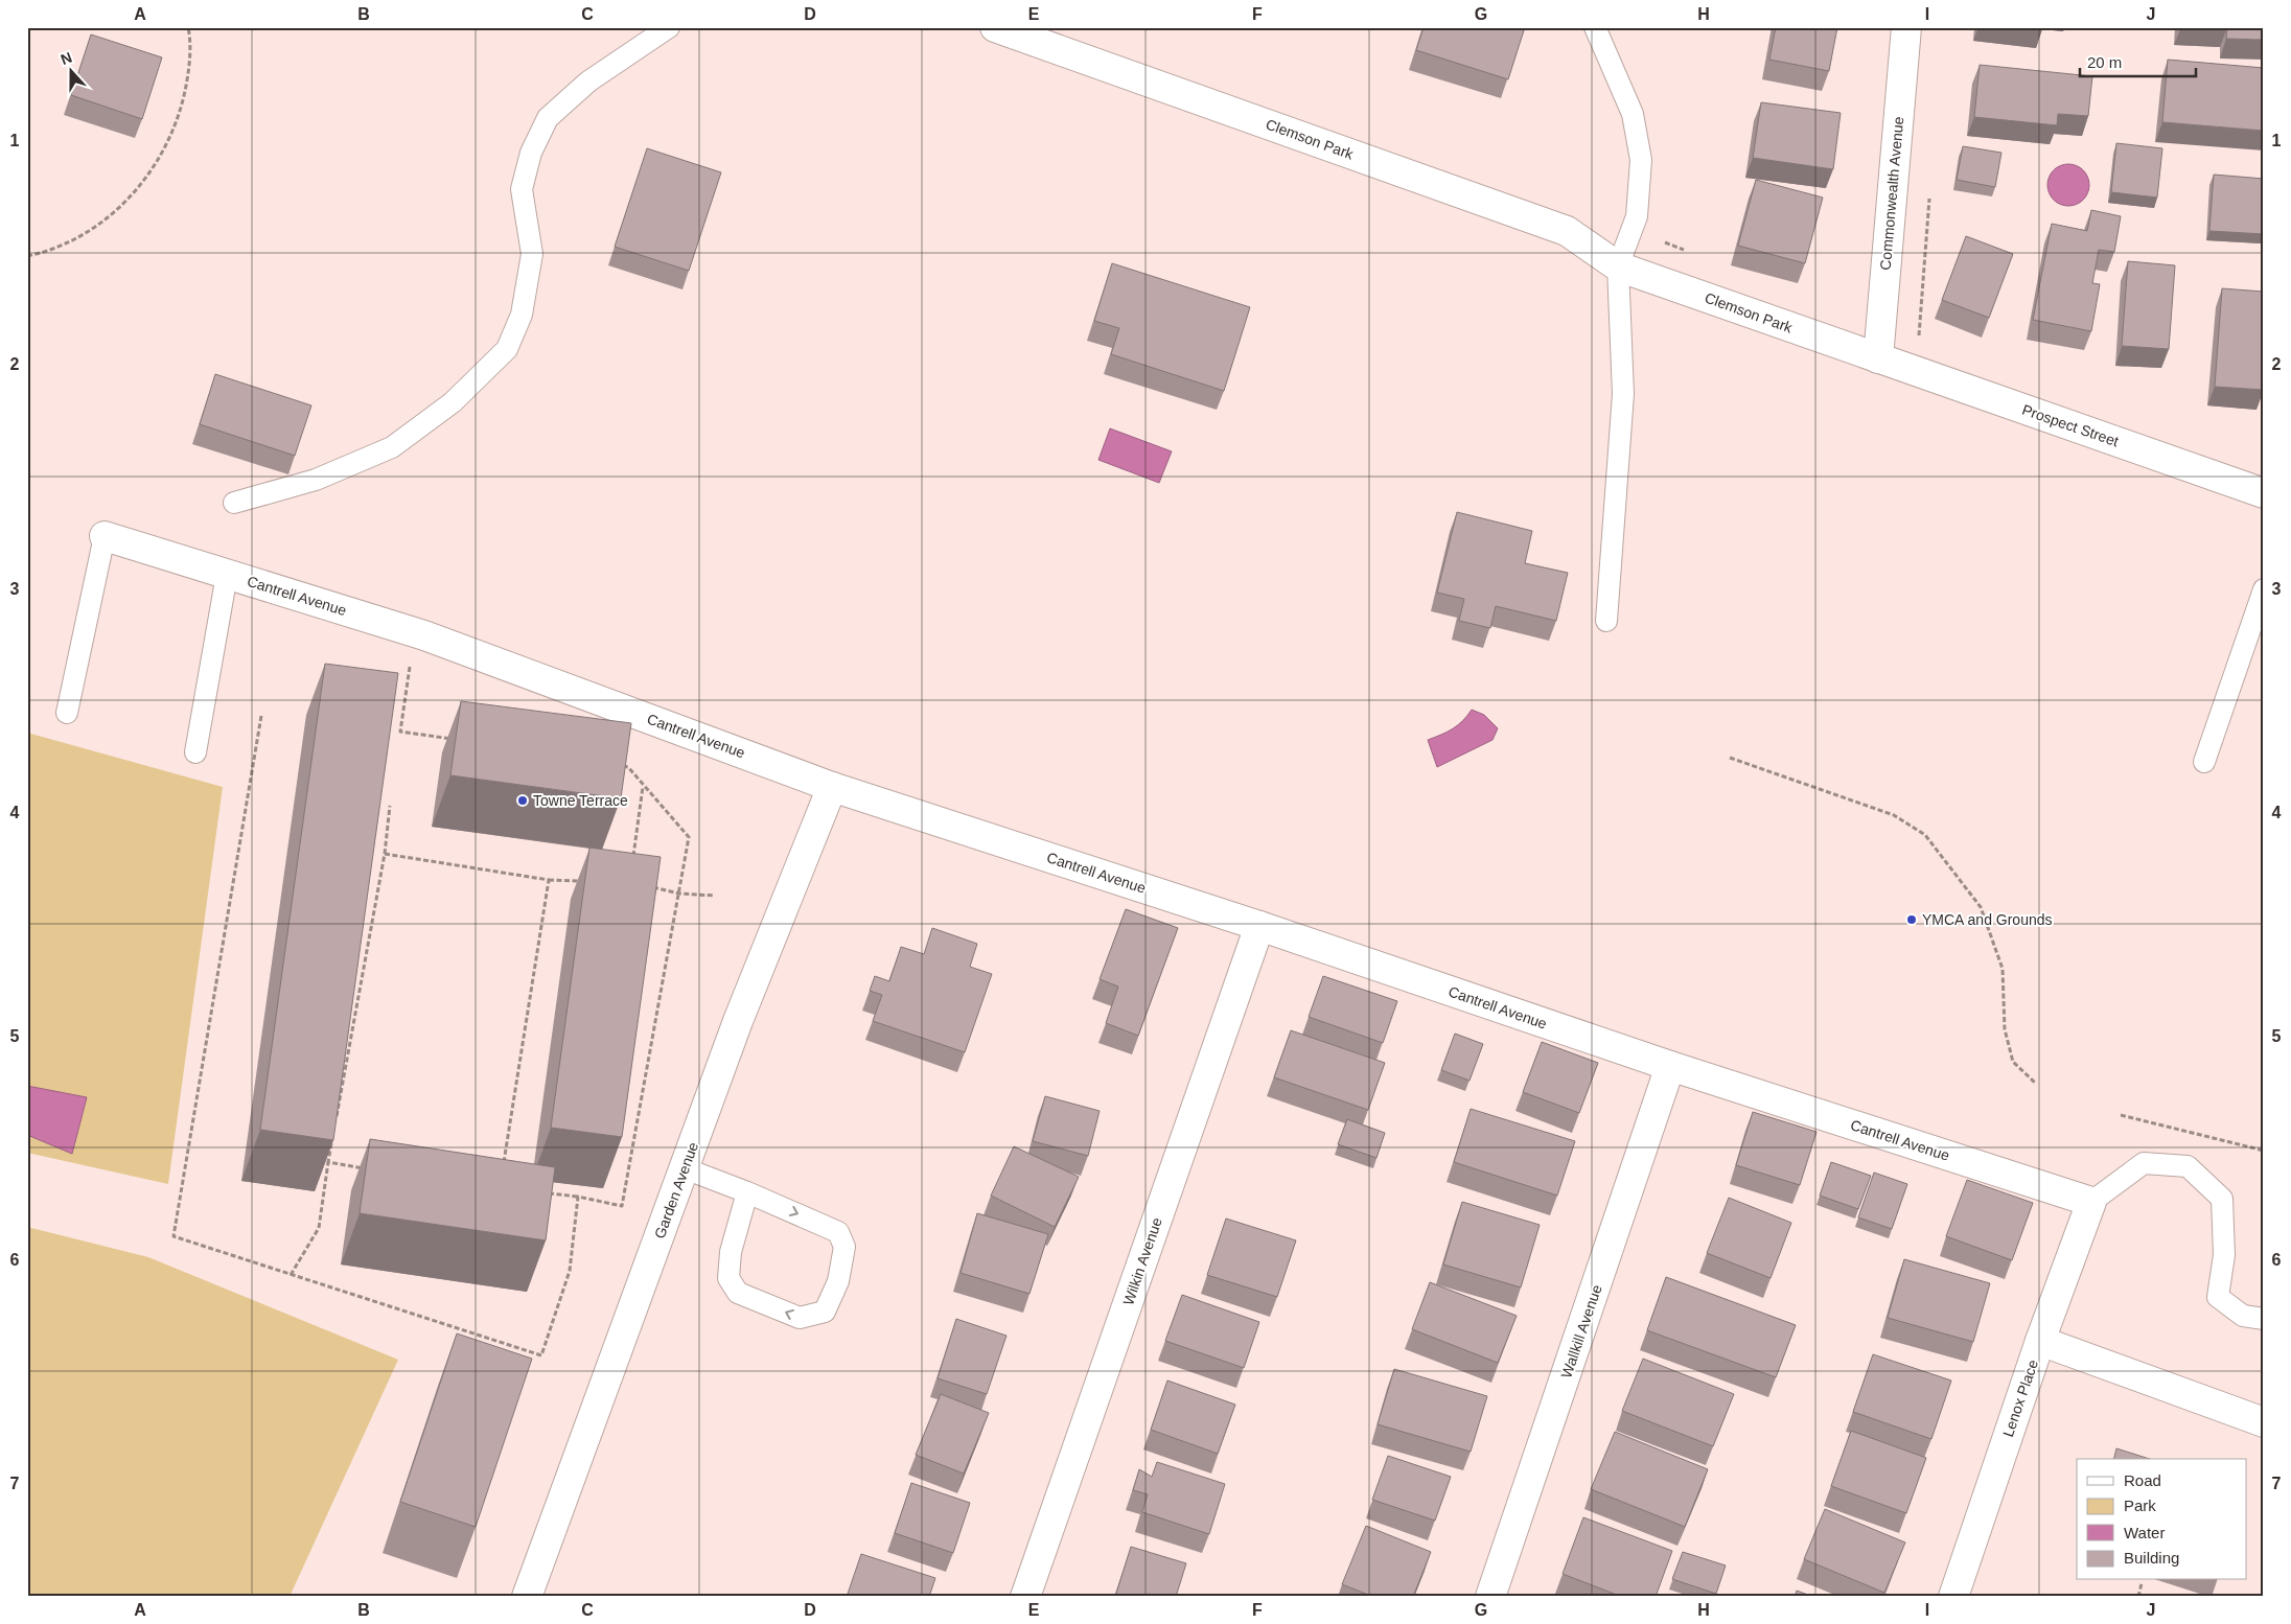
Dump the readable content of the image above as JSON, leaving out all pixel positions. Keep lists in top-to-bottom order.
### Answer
{
  "streets": {
    "street": [
      "Clemson Park",
      "Commonwealth Avenue",
      "Prospect Street",
      "Cantrell Avenue",
      "Garden Avenue",
      "Wilkin Avenue",
      "Wallkill Avenue",
      "Lenox Place"
    ]
  },
  "crossings": [
    ["Clemson Park", "Commonwealth Avenue"],
    ["Clemson Park", "Prospect Street"],
    ["Commonwealth Avenue", "Prospect Street"],
    ["Cantrell Avenue", "Garden Avenue"],
    ["Cantrell Avenue", "Wilkin Avenue"],
    ["Cantrell Avenue", "Wallkill Avenue"],
    ["Cantrell Avenue", "Lenox Place"]
  ],
  "places": ["Towne Terrace", "YMCA and Grounds"],
  "legend": [
    "Road",
    "Park",
    "Water",
    "Building"
  ],
  "scale_bar": "20 m",
  "north": "top",
  "grid": {
    "columns": [
      "A",
      "B",
      "C",
      "D",
      "E",
      "F",
      "G",
      "H",
      "I",
      "J"
    ],
    "rows": [
      "1",
      "2",
      "3",
      "4",
      "5",
      "6",
      "7"
    ]
  }
}
